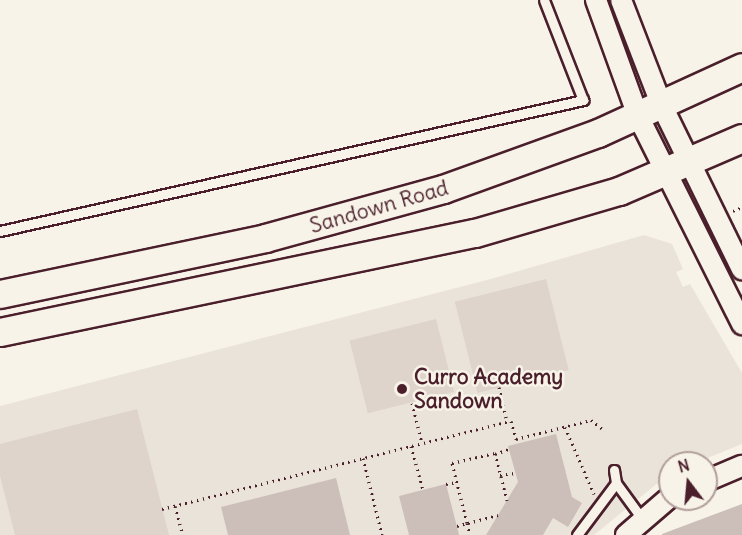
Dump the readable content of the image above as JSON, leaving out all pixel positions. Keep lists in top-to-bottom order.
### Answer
{
  "streets": {
    "main road": ["Sandown Road"]
  },
  "places": ["Curro Academy Sandown"],
  "north": "top"
}
